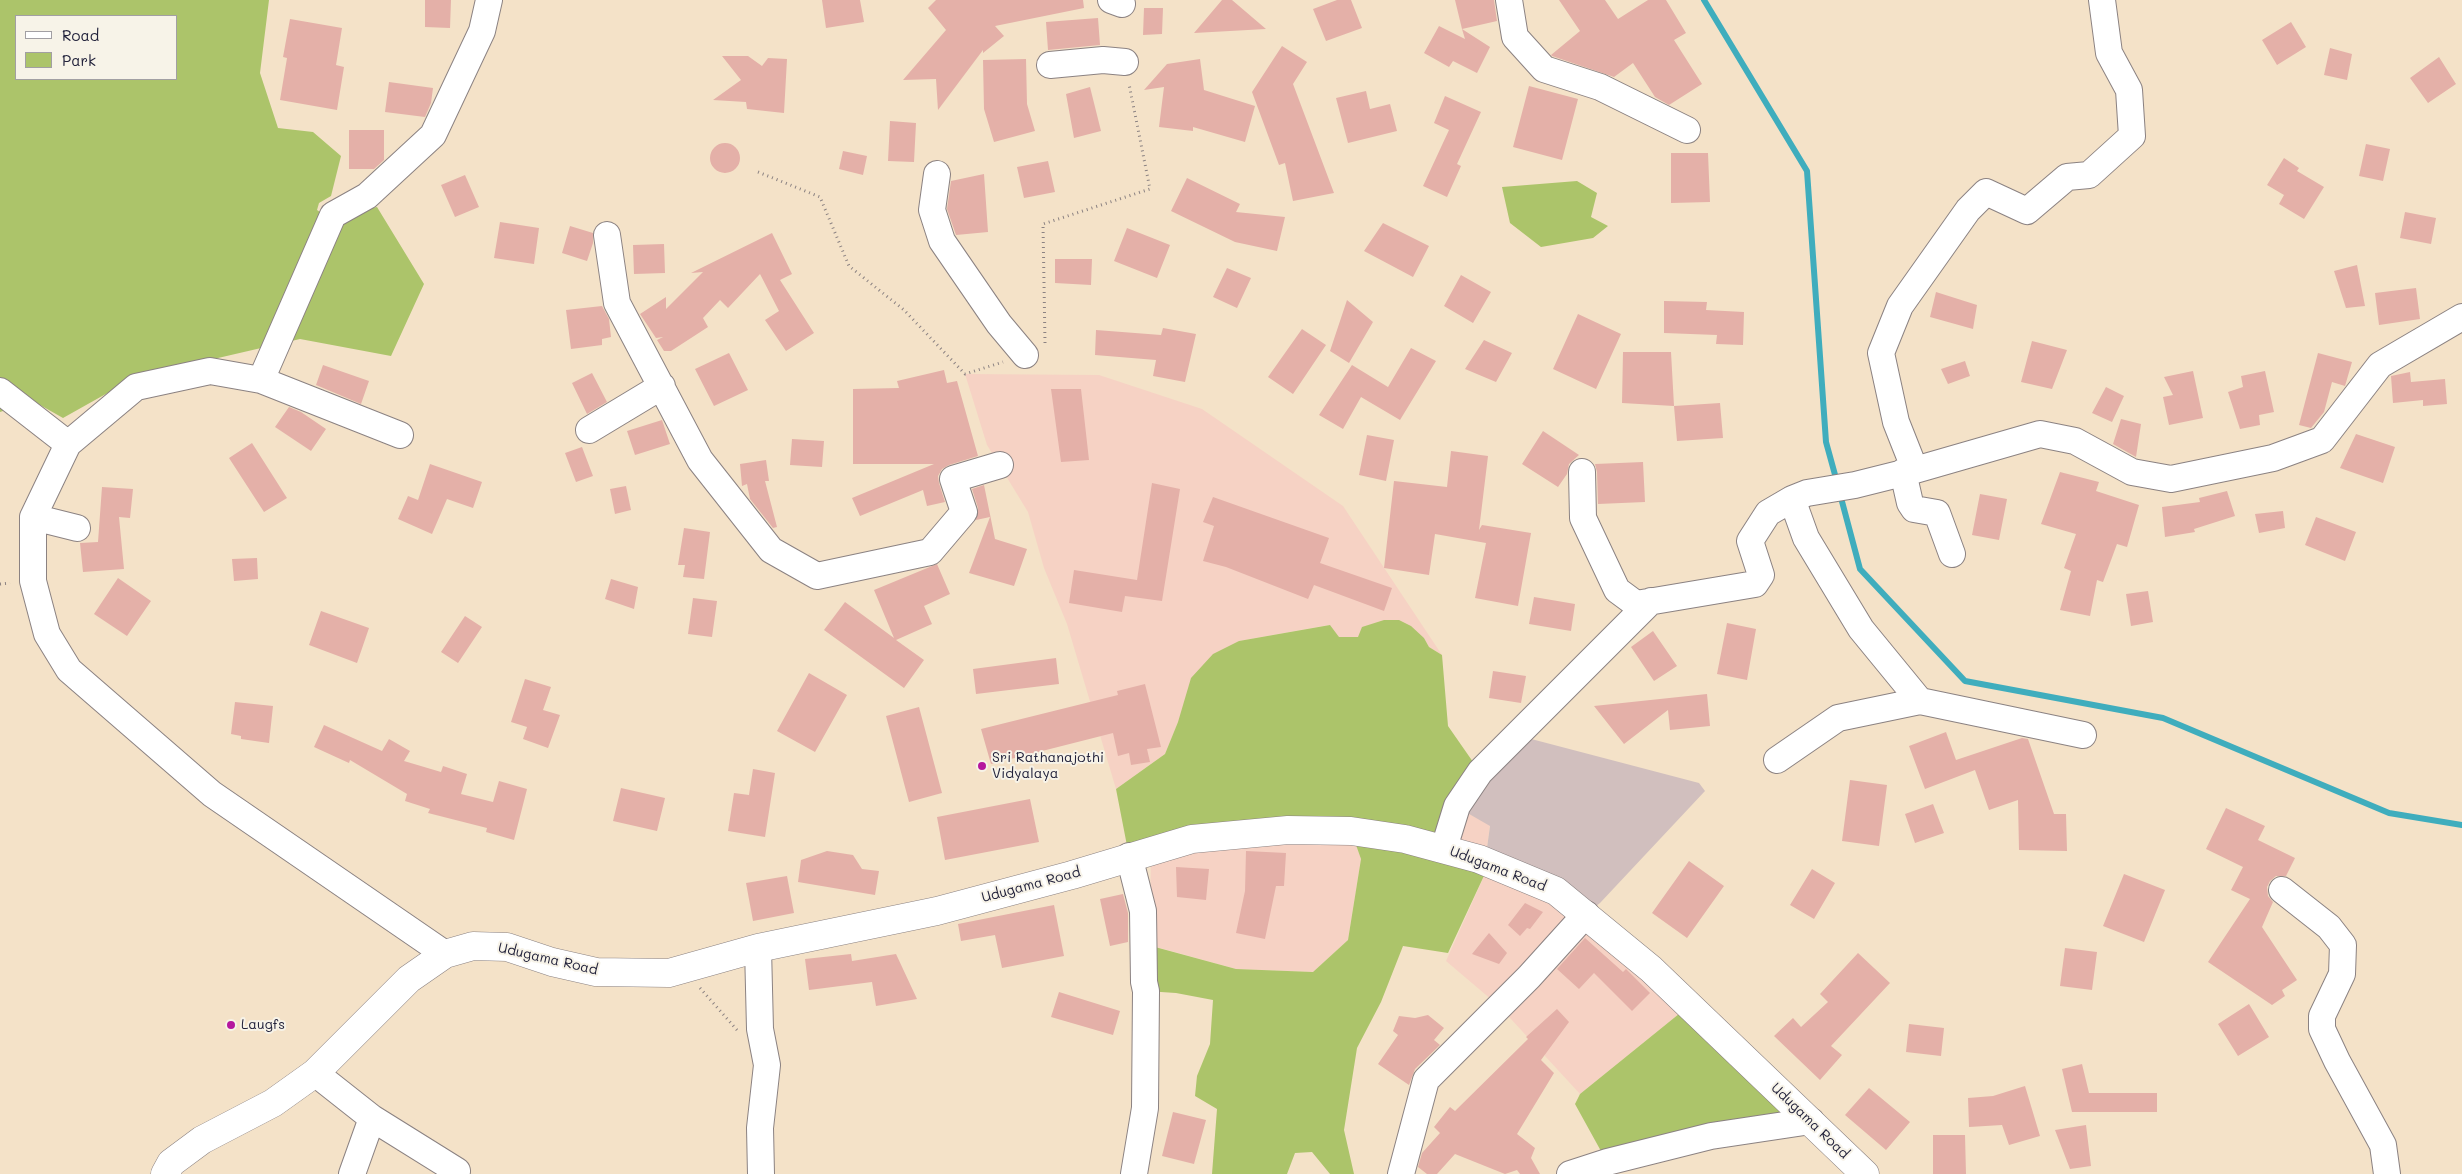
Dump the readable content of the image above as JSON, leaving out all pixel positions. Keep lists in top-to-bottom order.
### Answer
{
  "streets": {
    "main road": ["Udugama Road"]
  },
  "places": ["Sri Rathanajothi Vidyalaya", "Laugfs"],
  "legend": ["Road", "Park"]
}
